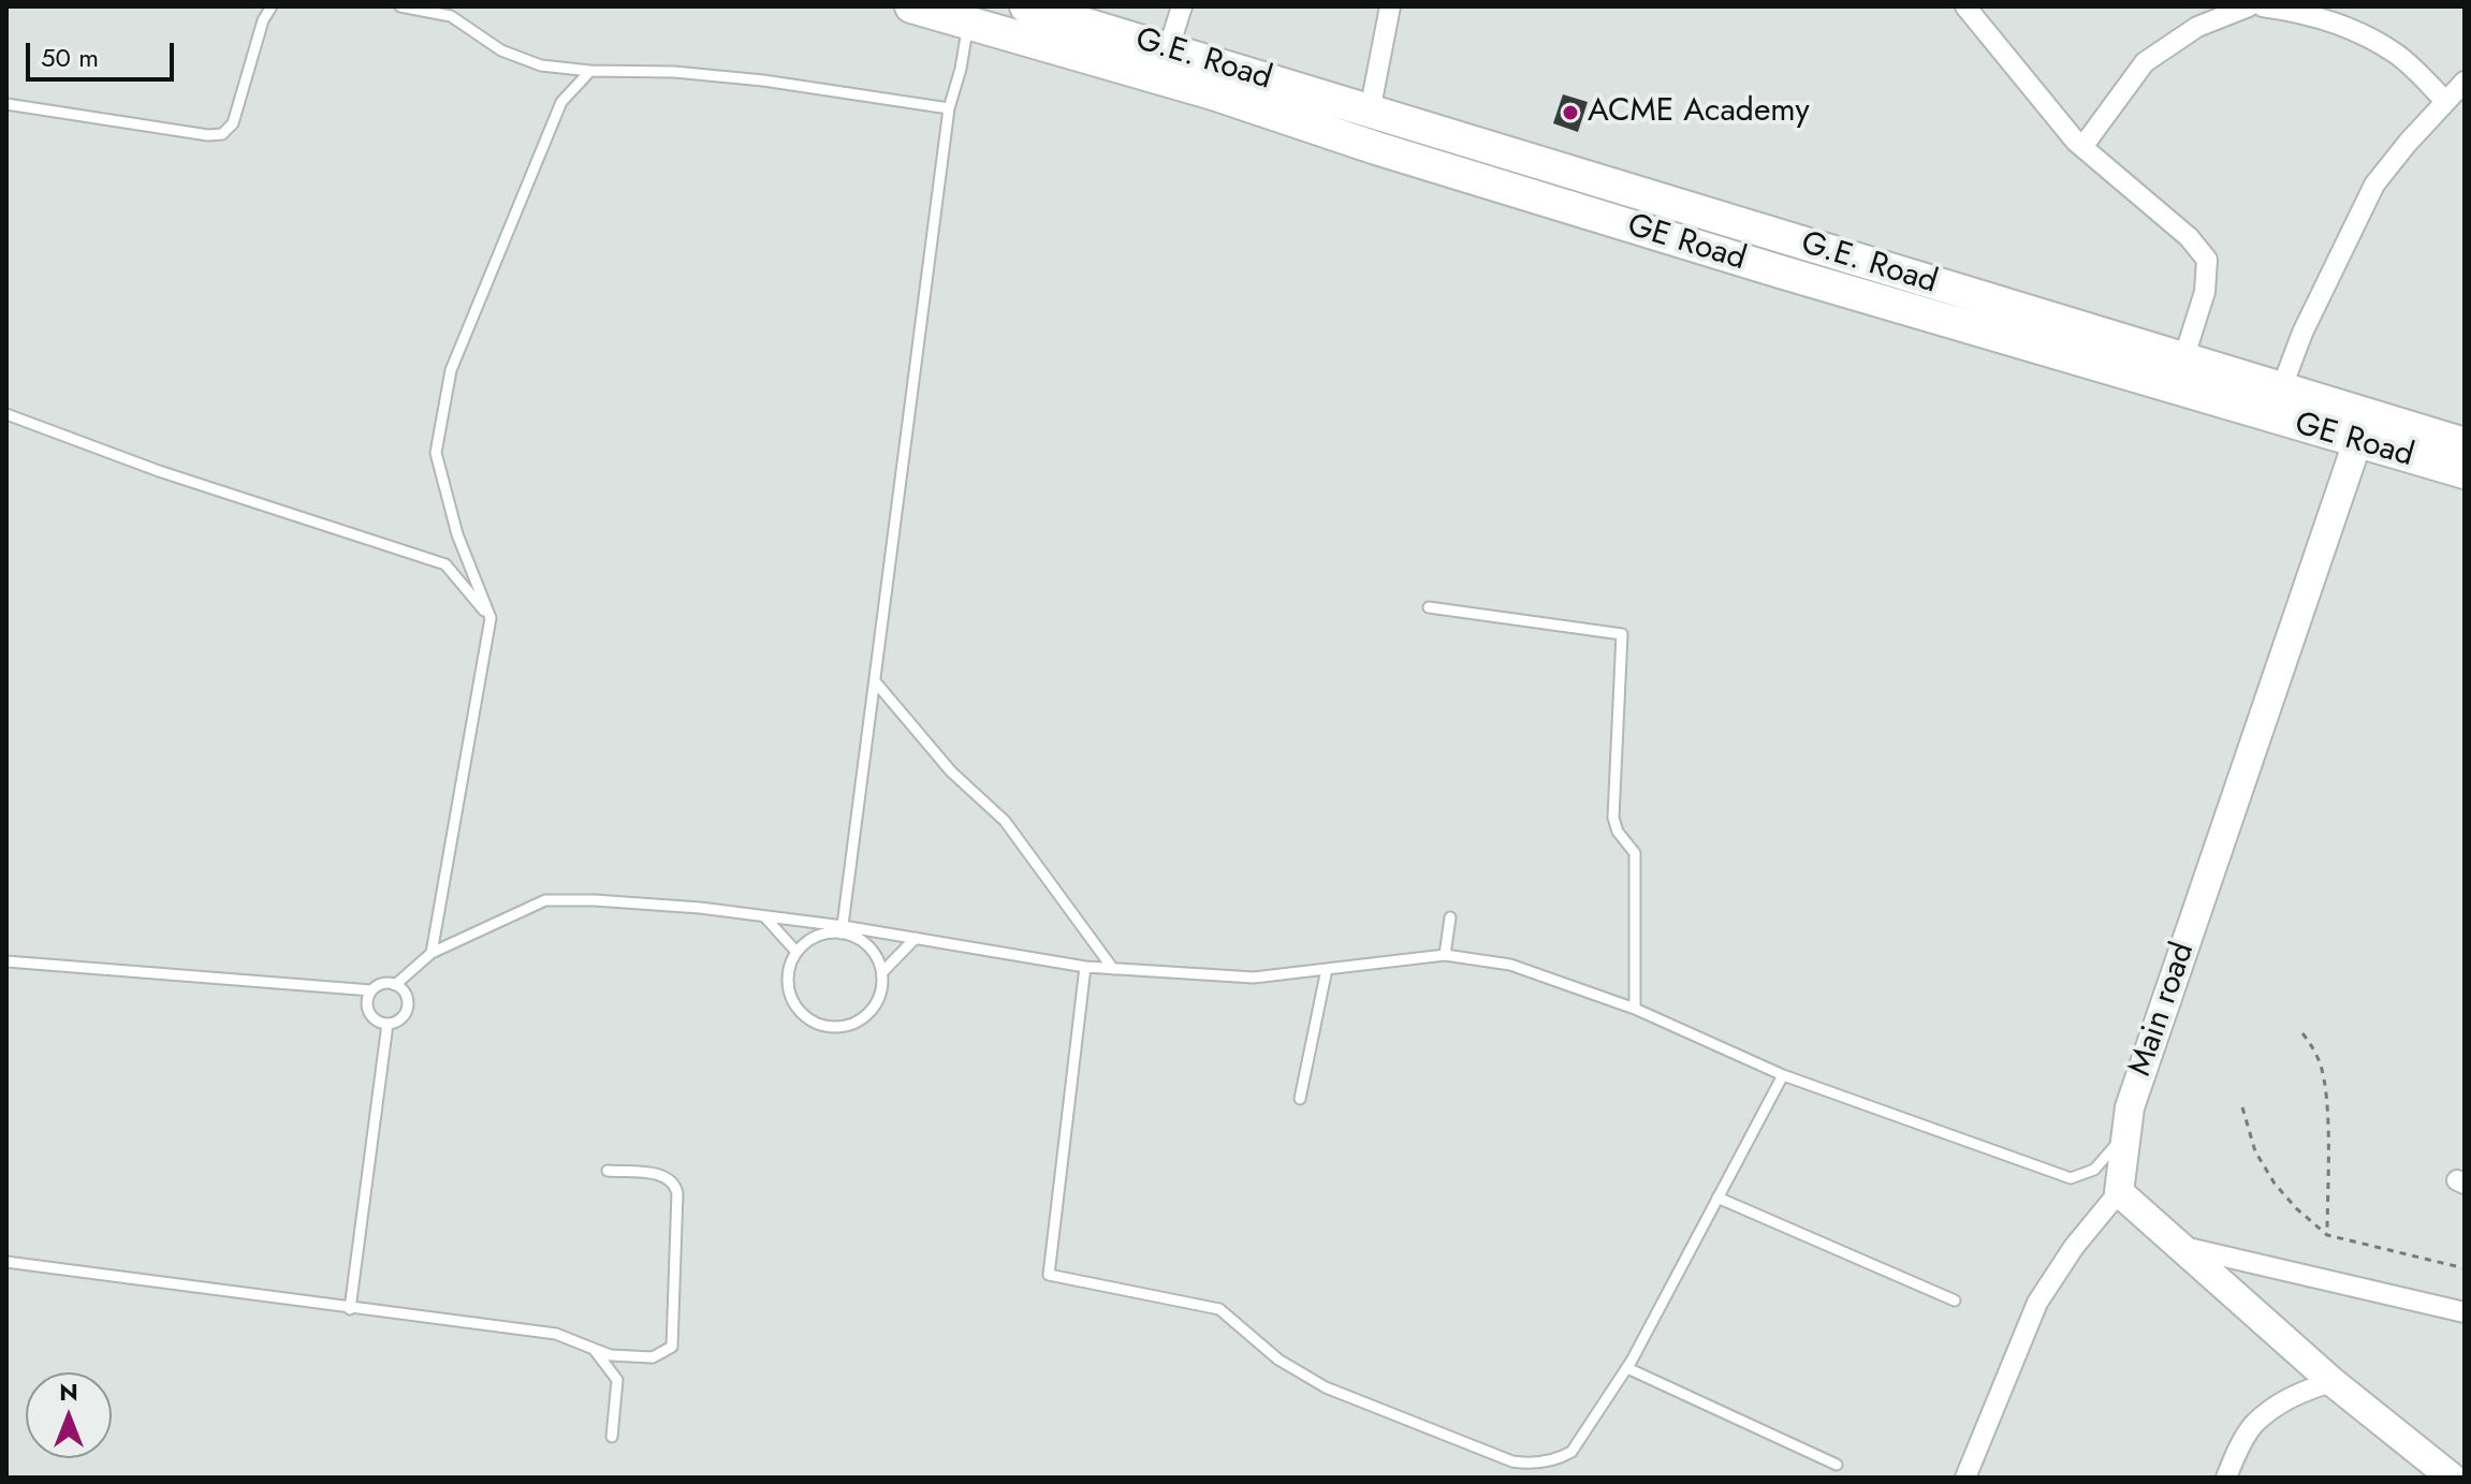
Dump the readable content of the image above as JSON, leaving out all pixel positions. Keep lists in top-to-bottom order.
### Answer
{
  "streets": {
    "main road": ["G.E. Road", "GE Road"],
    "street": ["Main road"]
  },
  "crossings": [
    ["G.E. Road", "GE Road"],
    ["G.E. Road", "Main road"],
    ["GE Road", "Main road"]
  ],
  "places": ["ACME Academy"],
  "scale_bar": "50 m",
  "north": "top"
}
